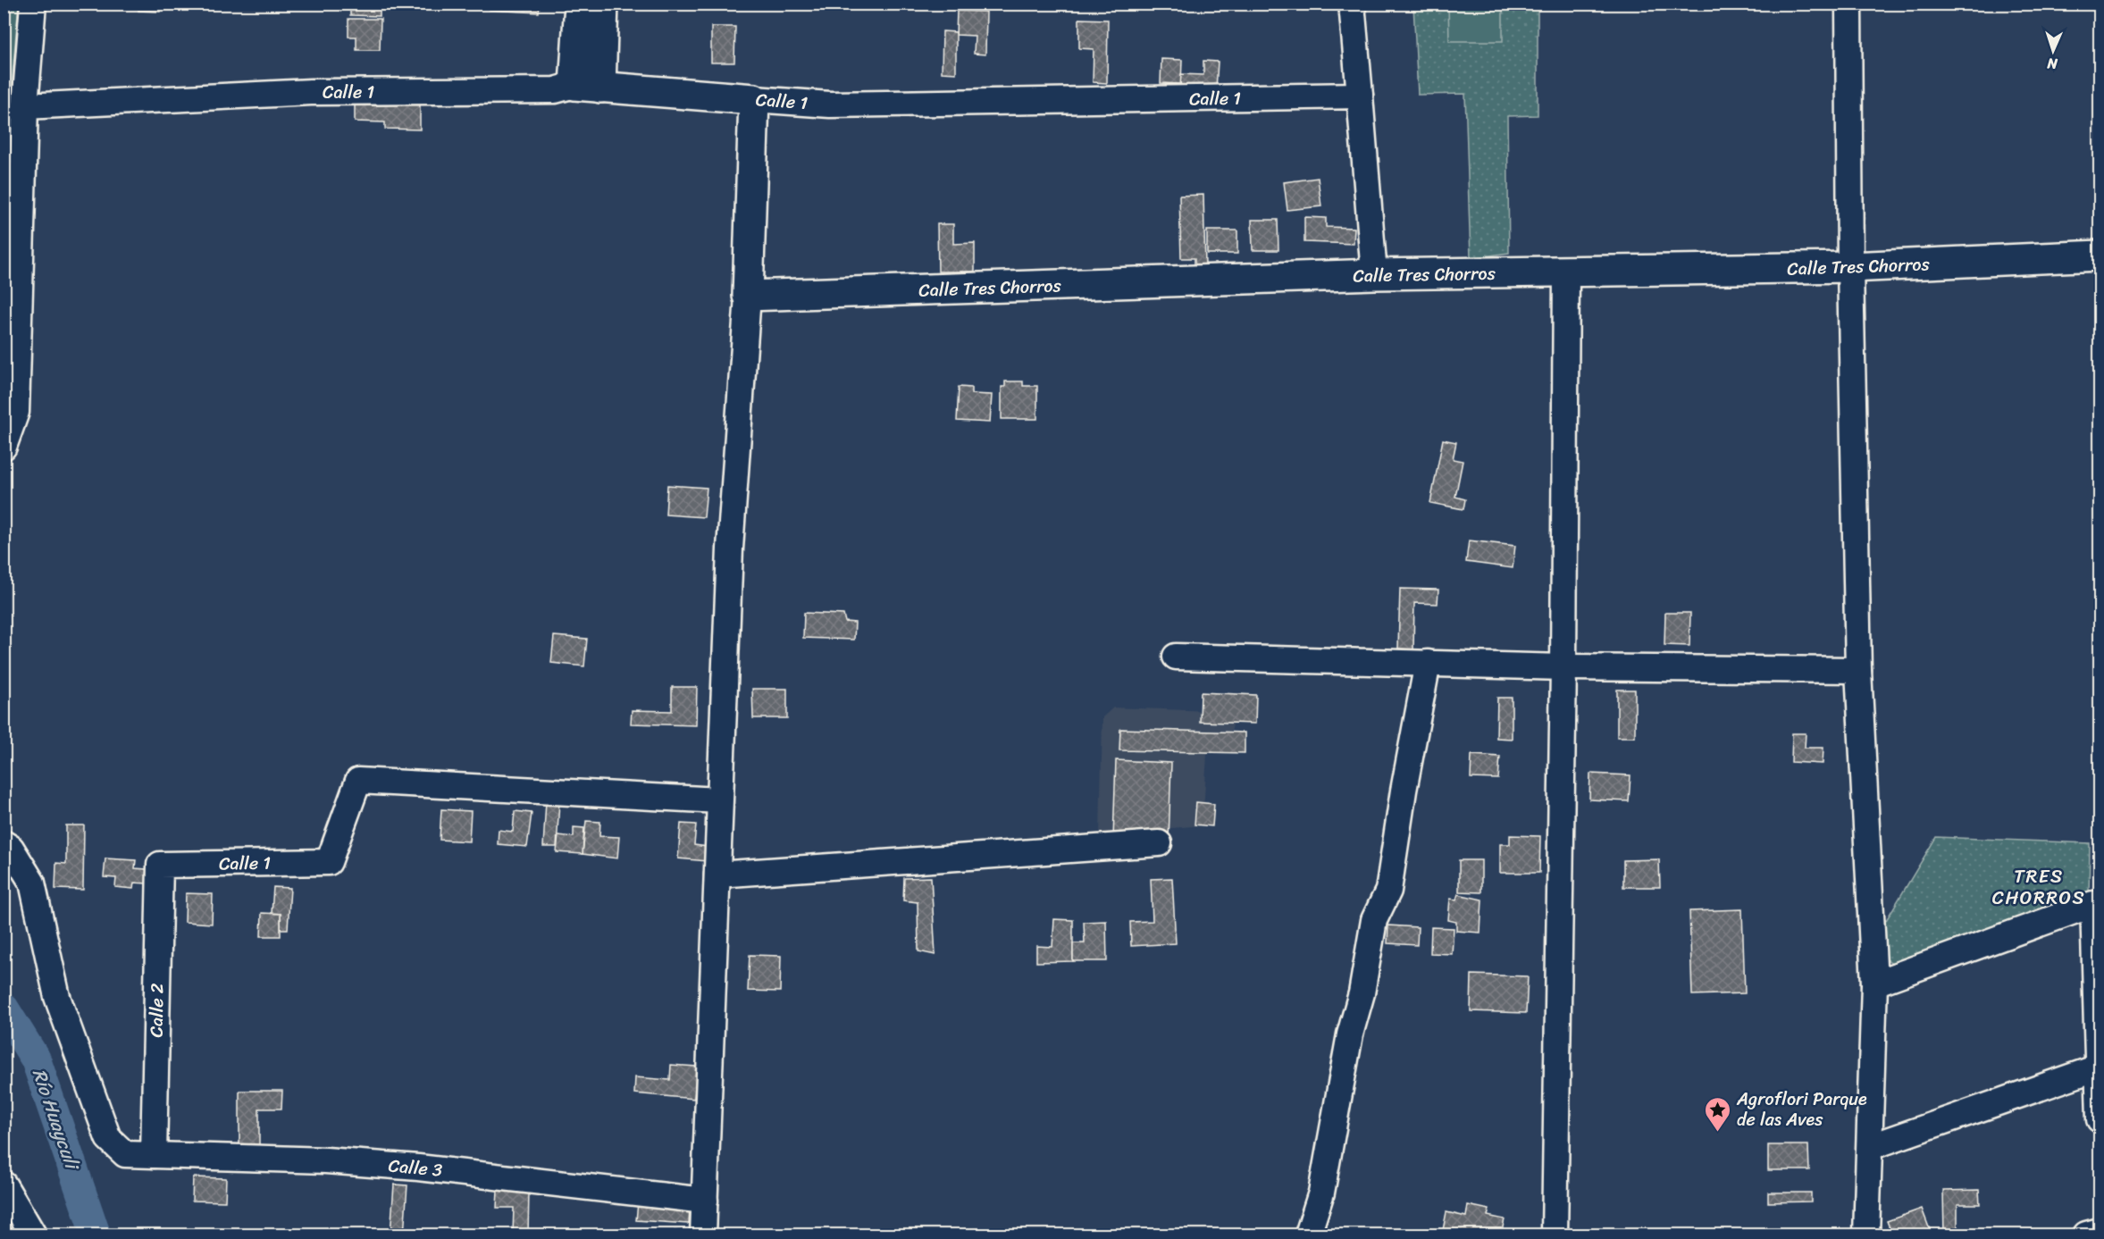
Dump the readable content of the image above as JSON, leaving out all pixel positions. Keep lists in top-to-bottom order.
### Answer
{
  "streets": {
    "main road": ["Calle 1", "Calle Tres Chorros"],
    "street": ["Calle 2", "Calle 3"]
  },
  "crossings": [
    ["Calle 1", "Calle 2"],
    ["Calle 2", "Calle 3"]
  ],
  "districts": ["TRES CHORROS"],
  "water": ["Río Huayculi"],
  "places": {
    "place": ["Agroflori Parque de las Aves"]
  },
  "north": "bottom"
}
